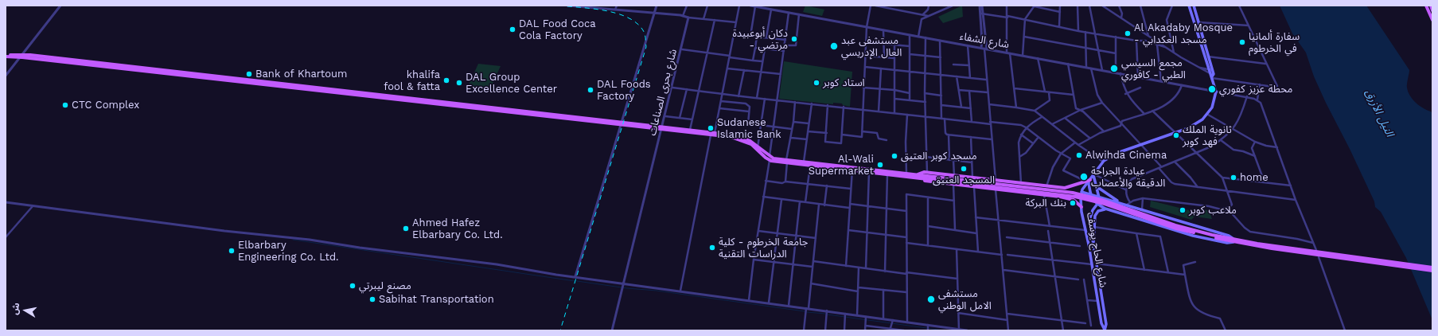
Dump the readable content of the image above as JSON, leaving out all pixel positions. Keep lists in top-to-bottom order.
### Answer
{
  "streets": {
    "main road": ["شارع الحاج يوسف"],
    "street": ["شارع الشفاء", "شارع بحرى الصناعات"]
  },
  "water": ["النيل الأزرق"],
  "places": [
    "DAL Food Coca Cola Factory",
    "Al Akadaby Mosque - مسجد العكدابي",
    "دكان أبوعبيدة - مرتضي",
    "سفارة ألمانيا في الخرطوم",
    "مستشفى عبد العال الإدريسي",
    "مجمع السيسي الطبي - كافوري",
    "Bank of Khartoum",
    "khalifa fool & fatta",
    "DAL Group Excellence Center",
    "استاد كوبر",
    "محطة عزيز كفوري",
    "DAL Foods Factory",
    "CTC Complex",
    "Sudanese Islamic Bank",
    "ثانوية الملك فهد كوبر",
    "Alwihda Cinema",
    "مسجد كوبر العتيق",
    "Al-Wali Supermarket",
    "المسجد العتيق",
    "عيادة الجراحة الدقيقة والأعصاب",
    "home",
    "بنك البركة",
    "ملاعب كوبر",
    "Ahmed Hafez Elbarbary Co. Ltd.",
    "جامعة الخرطوم - كلية الدراسات التقنية",
    "Elbarbary Engineering Co. Ltd.",
    "مصنع ليبرتي",
    "Sabihat Transportation",
    "مستشفى الامل الوطني"
  ],
  "north": "left"
}
